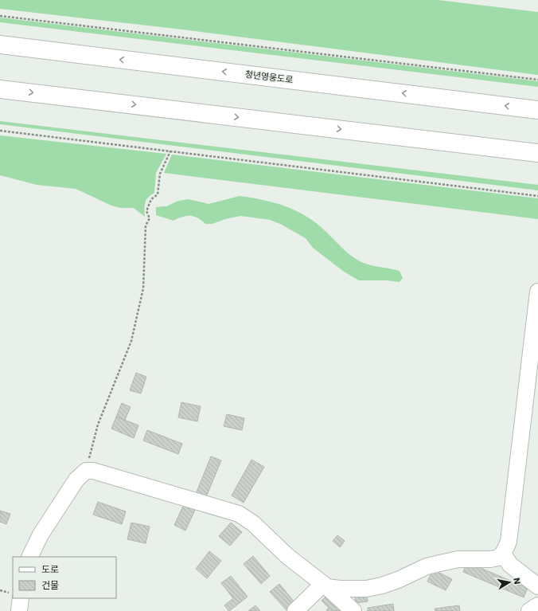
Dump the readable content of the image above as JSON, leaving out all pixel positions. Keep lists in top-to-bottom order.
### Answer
{
  "streets": {
    "highway": ["청년영웅도로"]
  },
  "legend": ["도로", "건물"],
  "north": "right"
}
